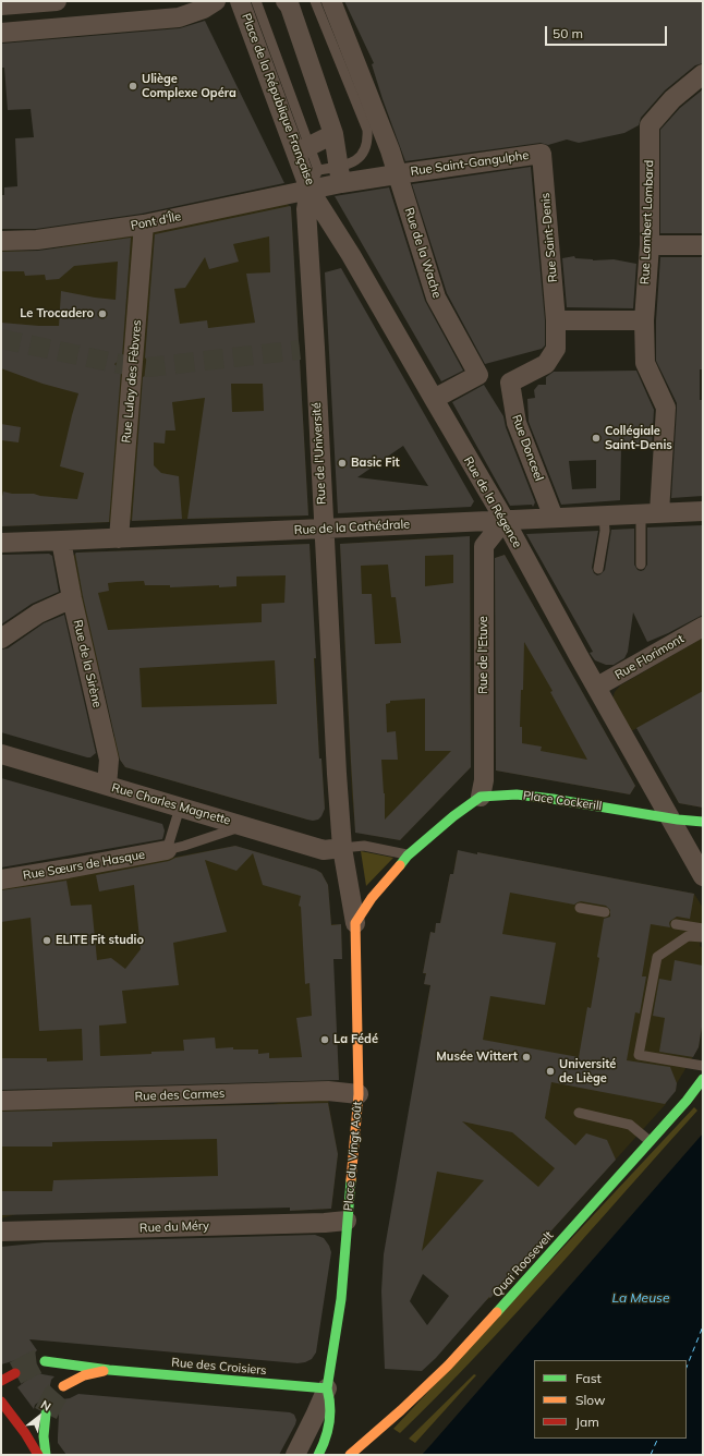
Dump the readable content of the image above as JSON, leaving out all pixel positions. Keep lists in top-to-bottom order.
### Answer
{
  "streets": {
    "street": [
      "Place de la République Française",
      "Rue Saint-Gangulphe",
      "Pont d'Île",
      "Rue Lambert Lombard",
      "Rue Saint-Denis",
      "Rue de la Wache",
      "Rue Lulay des Fèbvres",
      "Rue Donceel",
      "Rue de l'Université",
      "Rue de la Régence",
      "Rue de la Cathédrale",
      "Rue de l'Etuve",
      "Rue Florimont",
      "Rue de la Sirène",
      "Place Cockerill",
      "Rue Charles Magnette",
      "Rue Sœurs de Hasque",
      "Rue des Carmes",
      "Place du Vingt Août",
      "Rue du Méry",
      "Quai Roosevelt",
      "Rue des Croisiers"
    ]
  },
  "crossings": [
    ["Place de la République Française", "Rue Saint-Gangulphe"],
    ["Place de la République Française", "Pont d'Île"],
    ["Place de la République Française", "Rue de la Wache"],
    ["Place de la République Française", "Rue de l'Université"],
    ["Place de la République Française", "Rue de la Régence"],
    ["Rue Saint-Gangulphe", "Rue Saint-Denis"],
    ["Rue Saint-Gangulphe", "Rue de la Wache"],
    ["Pont d'Île", "Rue Lulay des Fèbvres"],
    ["Pont d'Île", "Rue de l'Université"],
    ["Pont d'Île", "Rue de la Régence"],
    ["Rue Lambert Lombard", "Rue de la Cathédrale"],
    ["Rue Saint-Denis", "Rue Donceel"],
    ["Rue Lulay des Fèbvres", "Rue de la Cathédrale"],
    ["Rue Donceel", "Rue de la Cathédrale"],
    ["Rue de l'Université", "Rue de la Régence"],
    ["Rue de l'Université", "Rue de la Cathédrale"],
    ["Rue de l'Université", "Rue Charles Magnette"],
    ["Rue de l'Université", "Place du Vingt Août"],
    ["Rue de la Régence", "Rue de la Cathédrale"],
    ["Rue de la Régence", "Rue de l'Etuve"],
    ["Rue de la Régence", "Rue Florimont"],
    ["Rue de la Régence", "Place Cockerill"],
    ["Rue de la Cathédrale", "Rue de l'Etuve"],
    ["Rue de la Cathédrale", "Rue de la Sirène"],
    ["Rue de l'Etuve", "Place Cockerill"],
    ["Rue de la Sirène", "Rue Charles Magnette"],
    ["Rue Charles Magnette", "Rue Sœurs de Hasque"],
    ["Rue Charles Magnette", "Place du Vingt Août"],
    ["Rue des Carmes", "Place du Vingt Août"],
    ["Place du Vingt Août", "Rue du Méry"],
    ["Place du Vingt Août", "Rue des Croisiers"]
  ],
  "water": ["La Meuse"],
  "places": [
    "Uliège Complexe Opéra",
    "Le Trocadero",
    "Collégiale Saint-Denis",
    "Basic Fit",
    "ELITE Fit studio",
    "La Fédé",
    "Musée Wittert",
    "Université de Liège"
  ],
  "legend": ["Fast", "Slow", "Jam"],
  "scale_bar": "50 m",
  "north": "top right"
}
